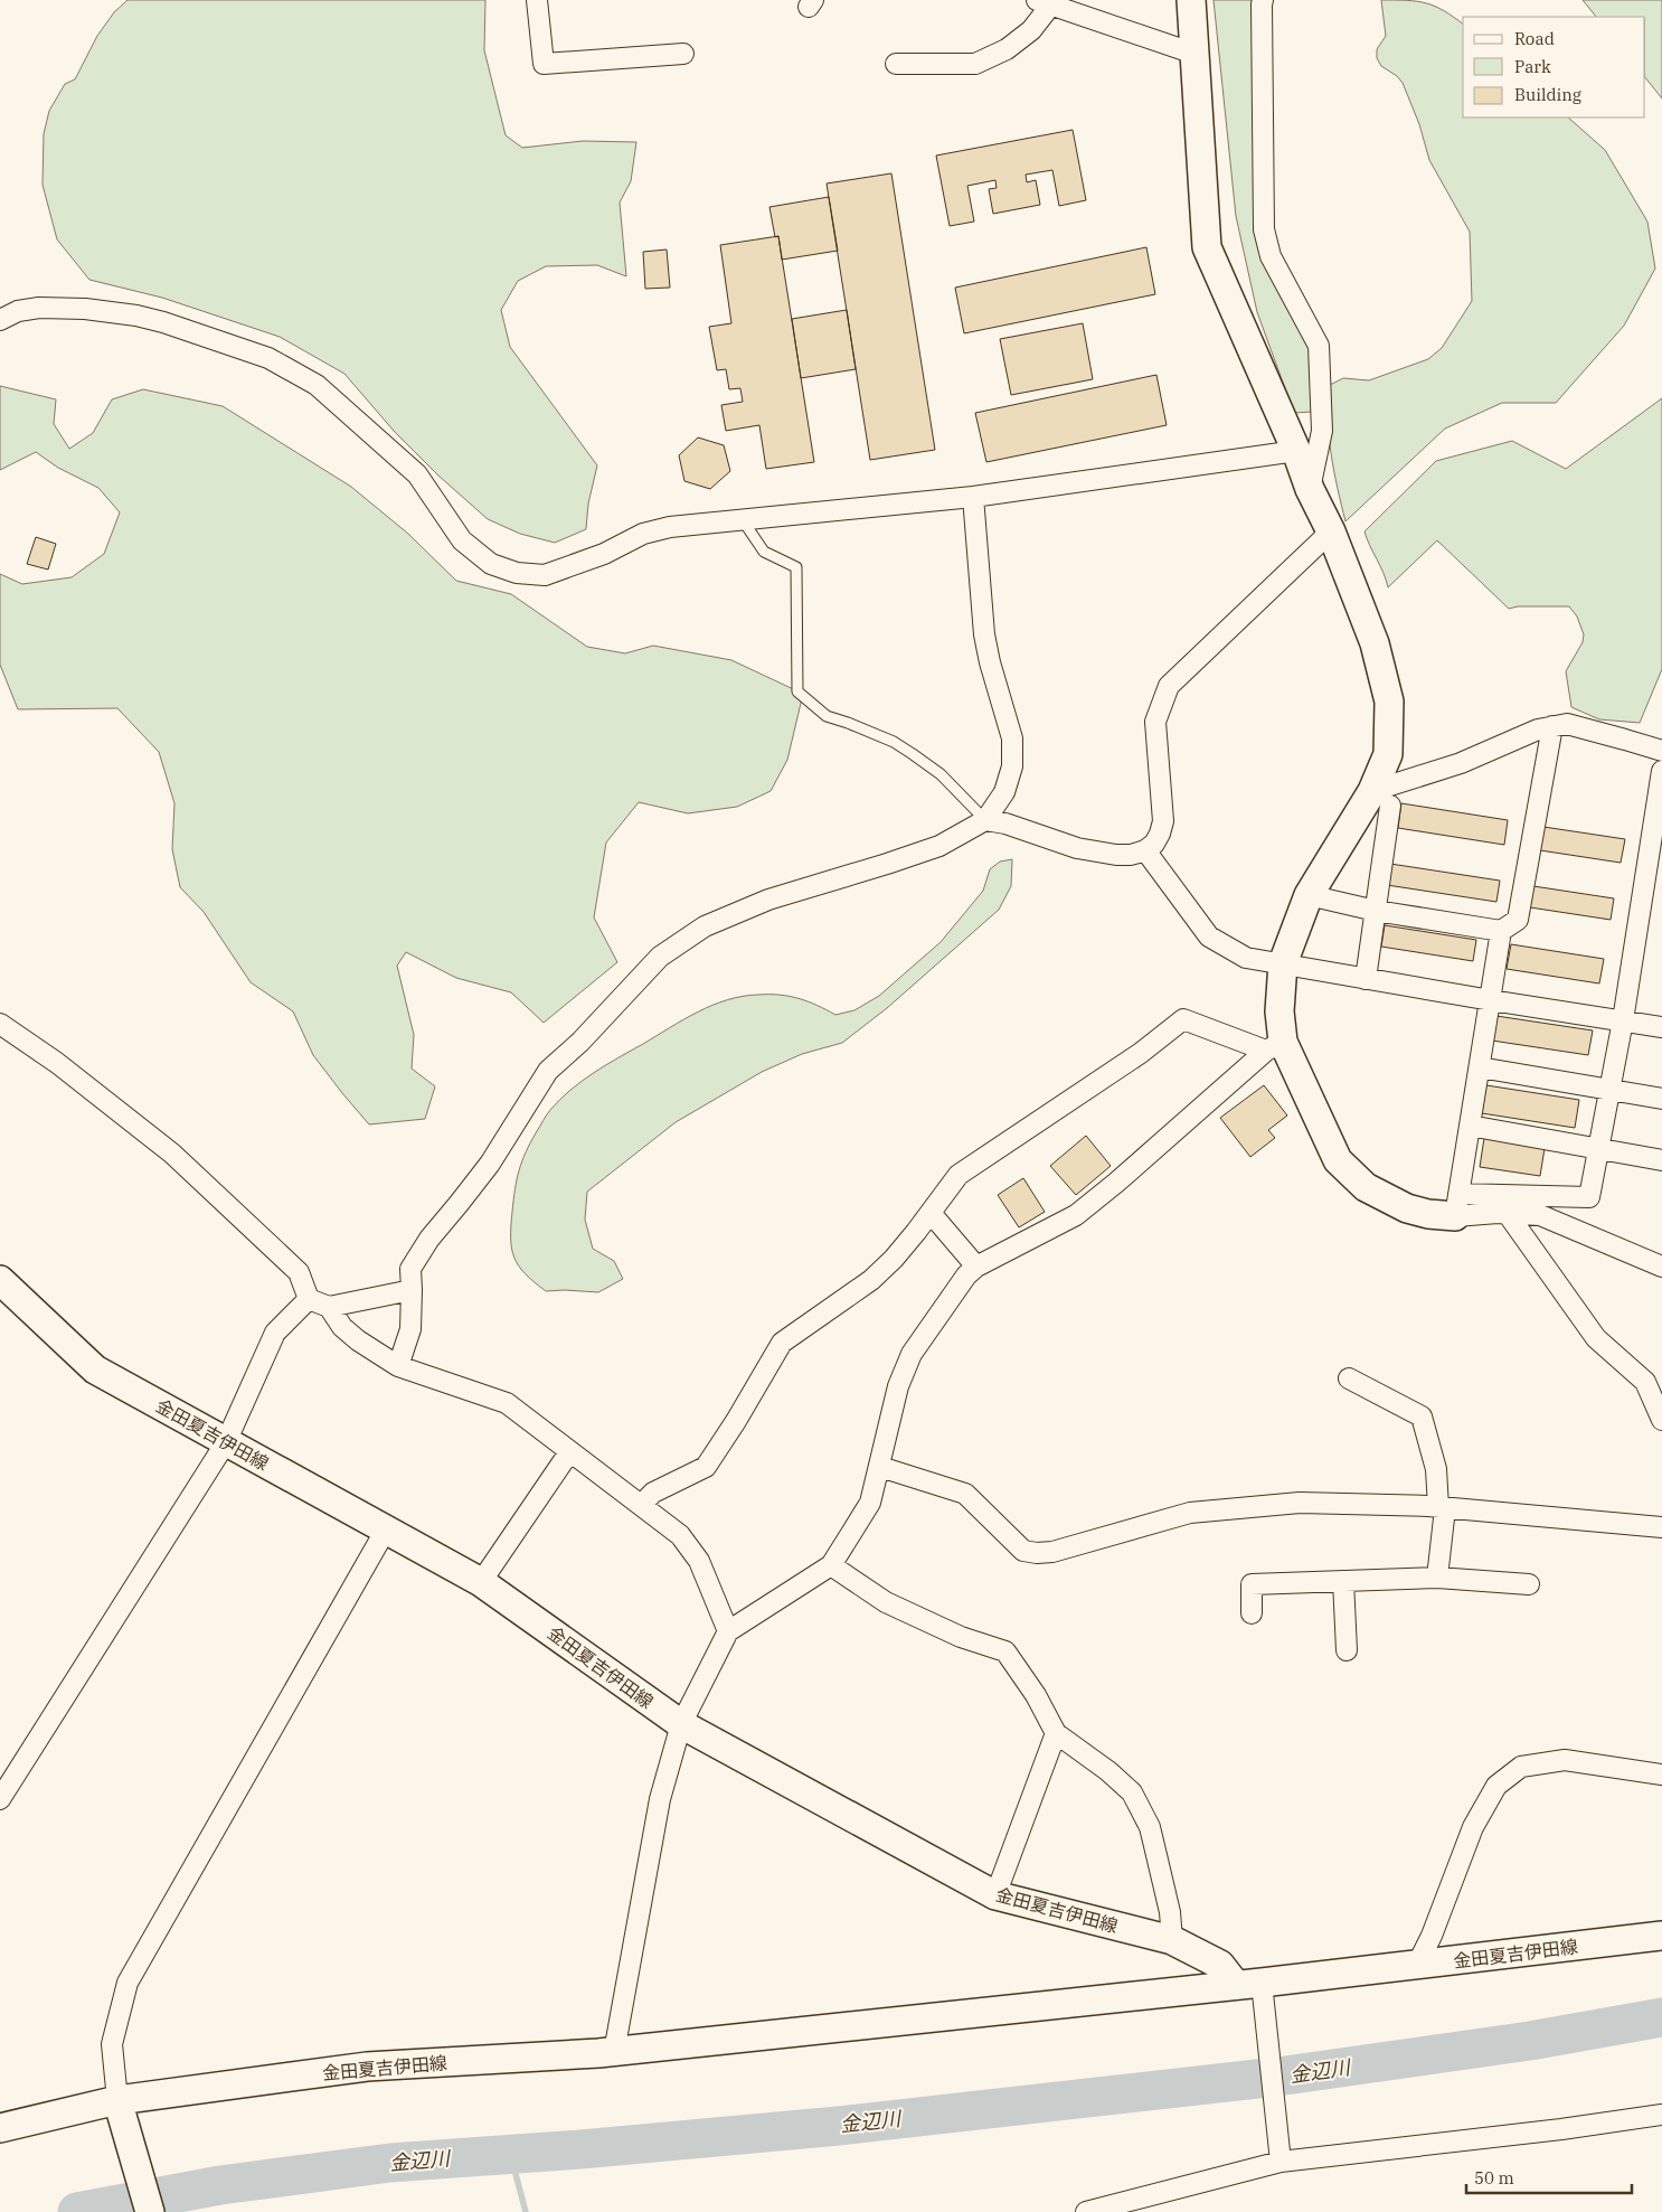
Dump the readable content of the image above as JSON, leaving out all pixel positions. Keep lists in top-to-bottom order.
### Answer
{
  "streets": {
    "main road": ["金田夏吉伊田線"]
  },
  "water": ["金辺川"],
  "legend": ["Road", "Park", "Building"],
  "scale_bar": "50 m"
}
